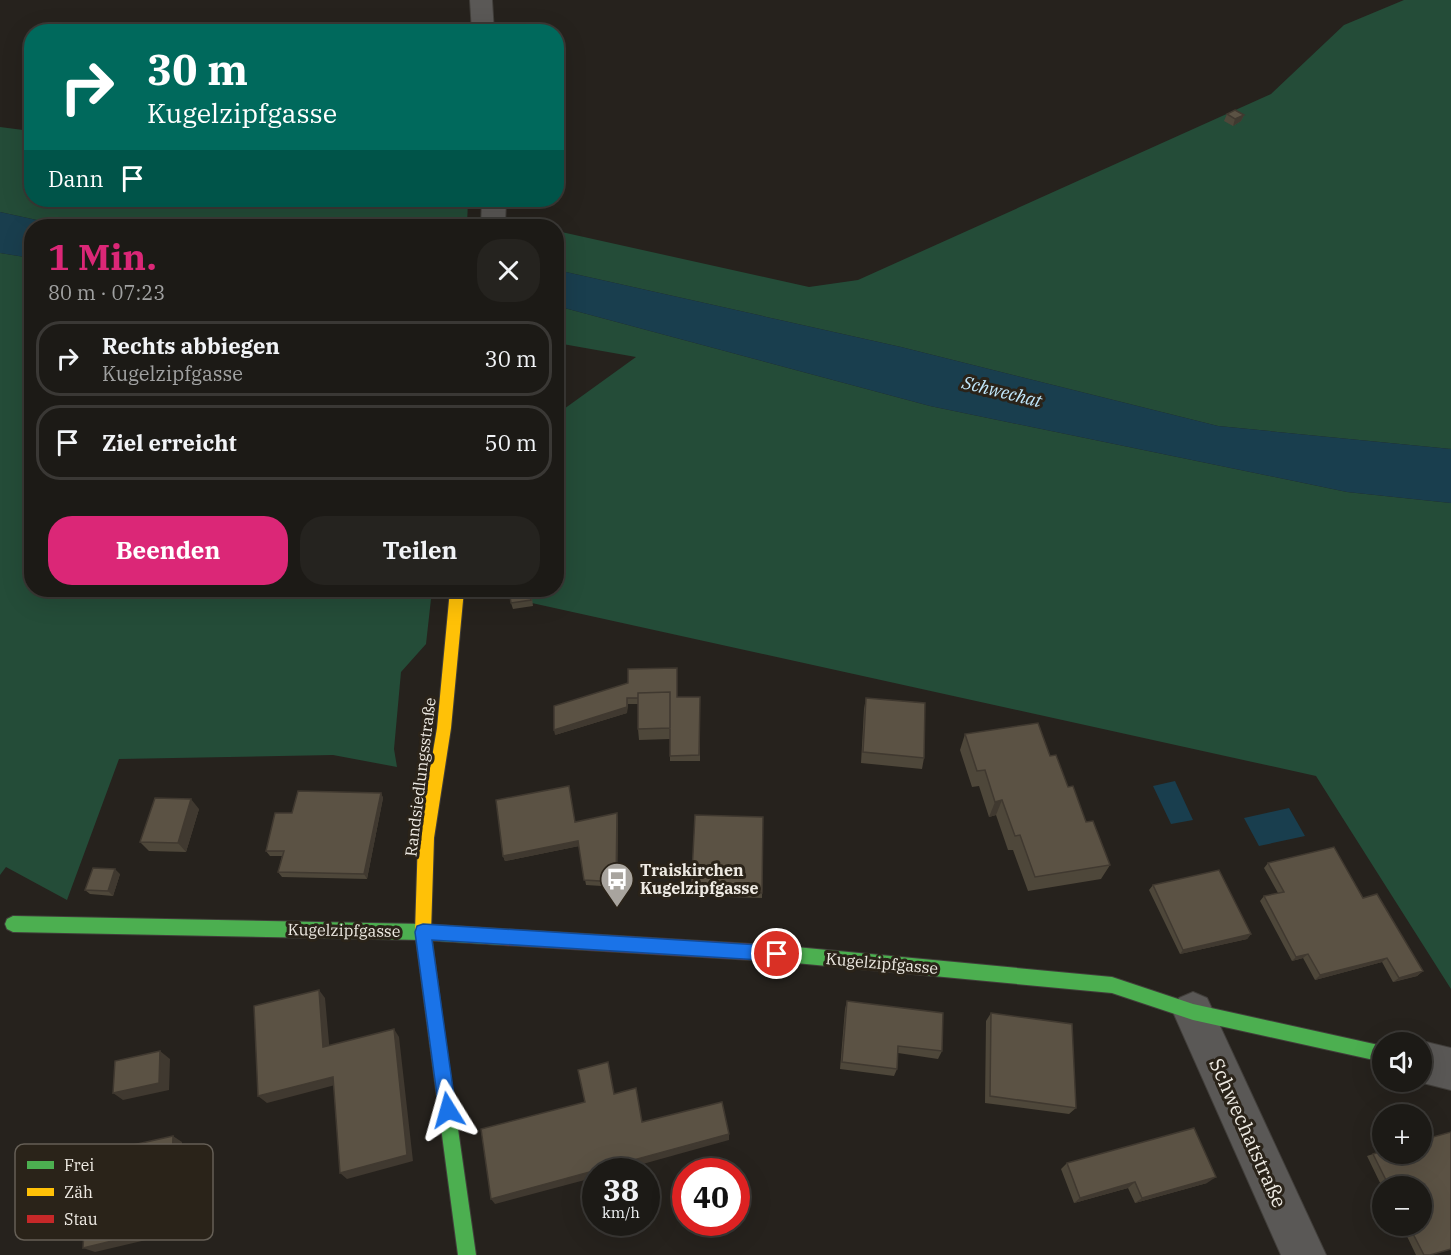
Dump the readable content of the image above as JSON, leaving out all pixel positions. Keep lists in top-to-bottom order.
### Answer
{
  "streets": {
    "street": ["Randsiedlungsstraße", "Kugelzipfgasse", "Schwechatstraße"]
  },
  "crossings": [
    ["Randsiedlungsstraße", "Kugelzipfgasse"],
    ["Kugelzipfgasse", "Schwechatstraße"]
  ],
  "water": ["Schwechat"],
  "places": {
    "bus stop": ["Traiskirchen Kugelzipfgasse"]
  },
  "legend": ["Frei", "Zäh", "Stau"],
  "page": {
    "turn": ["30 m", "Kugelzipfgasse"],
    "then": "Dann",
    "heading": ["1 Min.", "80 m · 07:23"],
    "list": [
      {
        "name": "Rechts abbiegen",
        "note": "Kugelzipfgasse",
        "value": "30 m"
      },
      {
        "name": "Ziel erreicht",
        "value": "50 m"
      }
    ],
    "buttons": ["Beenden", "Teilen"],
    "map_buttons": ["+", "−"],
    "speed": "38 km/h",
    "limit": "40"
  }
}
